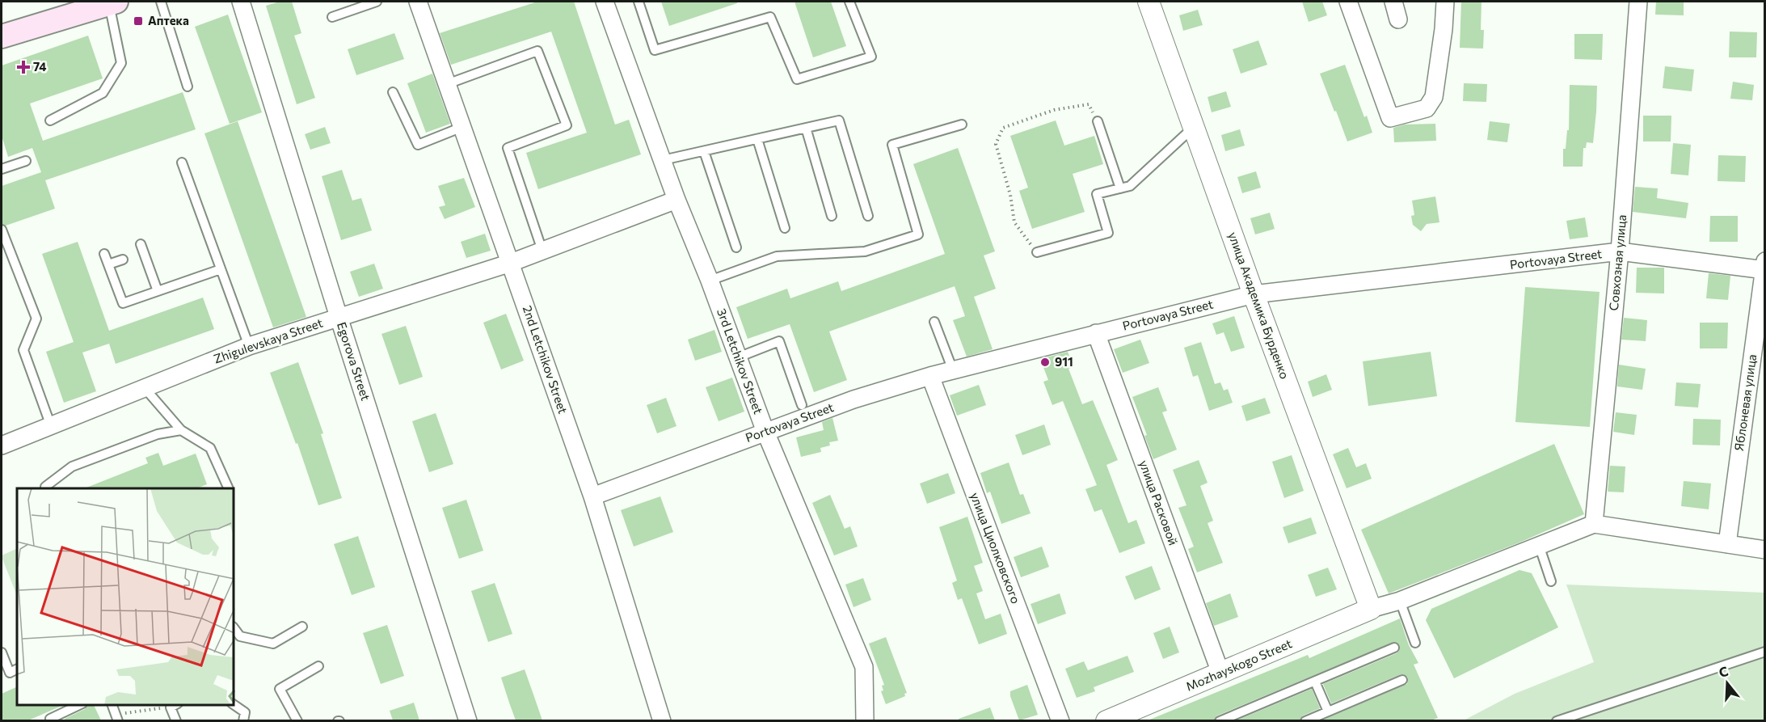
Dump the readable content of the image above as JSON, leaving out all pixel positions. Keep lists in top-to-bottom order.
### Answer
{
  "streets": {
    "street": [
      "Portovaya Street",
      "Совхозная улица",
      "улица Академика Бурденко",
      "Zhigulevskaya Street",
      "2nd Letchikov Street",
      "Egorova Street",
      "3rd Letchikov Street",
      "Яблоневая улица",
      "улица Расковой",
      "улица Циолковского",
      "Mozhayskogo Street"
    ]
  },
  "crossings": [
    ["Portovaya Street", "Совхозная улица"],
    ["Portovaya Street", "улица Академика Бурденко"],
    ["Portovaya Street", "2nd Letchikov Street"],
    ["Portovaya Street", "3rd Letchikov Street"],
    ["Portovaya Street", "Яблоневая улица"],
    ["Portovaya Street", "улица Расковой"],
    ["Portovaya Street", "улица Циолковского"],
    ["улица Академика Бурденко", "Mozhayskogo Street"],
    ["Zhigulevskaya Street", "2nd Letchikov Street"],
    ["Zhigulevskaya Street", "Egorova Street"],
    ["Zhigulevskaya Street", "3rd Letchikov Street"],
    ["улица Расковой", "Mozhayskogo Street"]
  ],
  "places": {
    "transit": ["Аптека"],
    "health": ["74"],
    "other": ["911"]
  },
  "north": "top"
}
